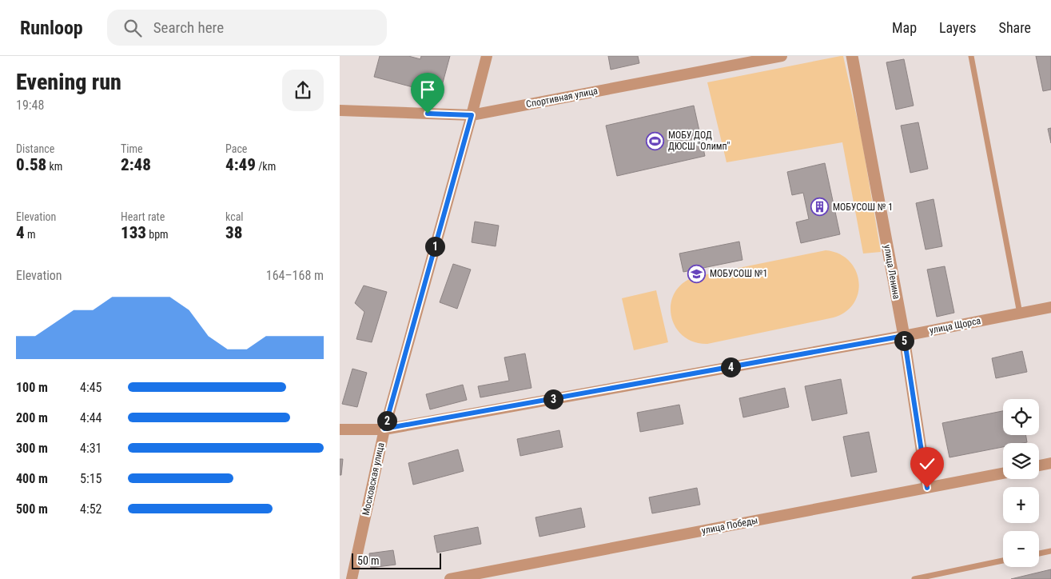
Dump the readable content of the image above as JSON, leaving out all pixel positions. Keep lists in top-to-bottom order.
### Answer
{
  "streets": {
    "street": [
      "Спортивная улица",
      "улица Ленина",
      "улица Щорса",
      "Московская улица",
      "улица Победы"
    ]
  },
  "crossings": [
    ["Спортивная улица", "Московская улица"],
    ["улица Ленина", "улица Щорса"],
    ["улица Ленина", "улица Победы"],
    ["улица Щорса", "Московская улица"]
  ],
  "places": {
    "sports": ["МОБУ ДОД ДЮСШ \"Олимп\""],
    "building": ["МОБУСОШ № 1"],
    "school or university": ["МОБУСОШ №1"]
  },
  "scale_bar": "50 m",
  "page": {
    "header": "Runloop",
    "search": "Search here",
    "nav": ["Map", "Layers", "Share"],
    "heading": ["Evening run", "19:48"],
    "stats": [
      ["Distance", "0.58 km"],
      ["Time", "2:48"],
      ["Pace", "4:49 /km"],
      ["Elevation", "4 m"],
      ["Heart rate", "133 bpm"],
      ["kcal", "38"]
    ],
    "pins": [
      "1",
      "5",
      "4",
      "3",
      "2"
    ],
    "chart": ["Elevation", "164–168 m"],
    "list": [
      {
        "name": "100 m",
        "note": "4:45"
      },
      {
        "name": "200 m",
        "note": "4:44"
      },
      {
        "name": "300 m",
        "note": "4:31"
      },
      {
        "name": "400 m",
        "note": "5:15"
      },
      {
        "name": "500 m",
        "note": "4:52"
      }
    ],
    "map_buttons": ["+", "−"],
    "scale": "50 m"
  }
}
